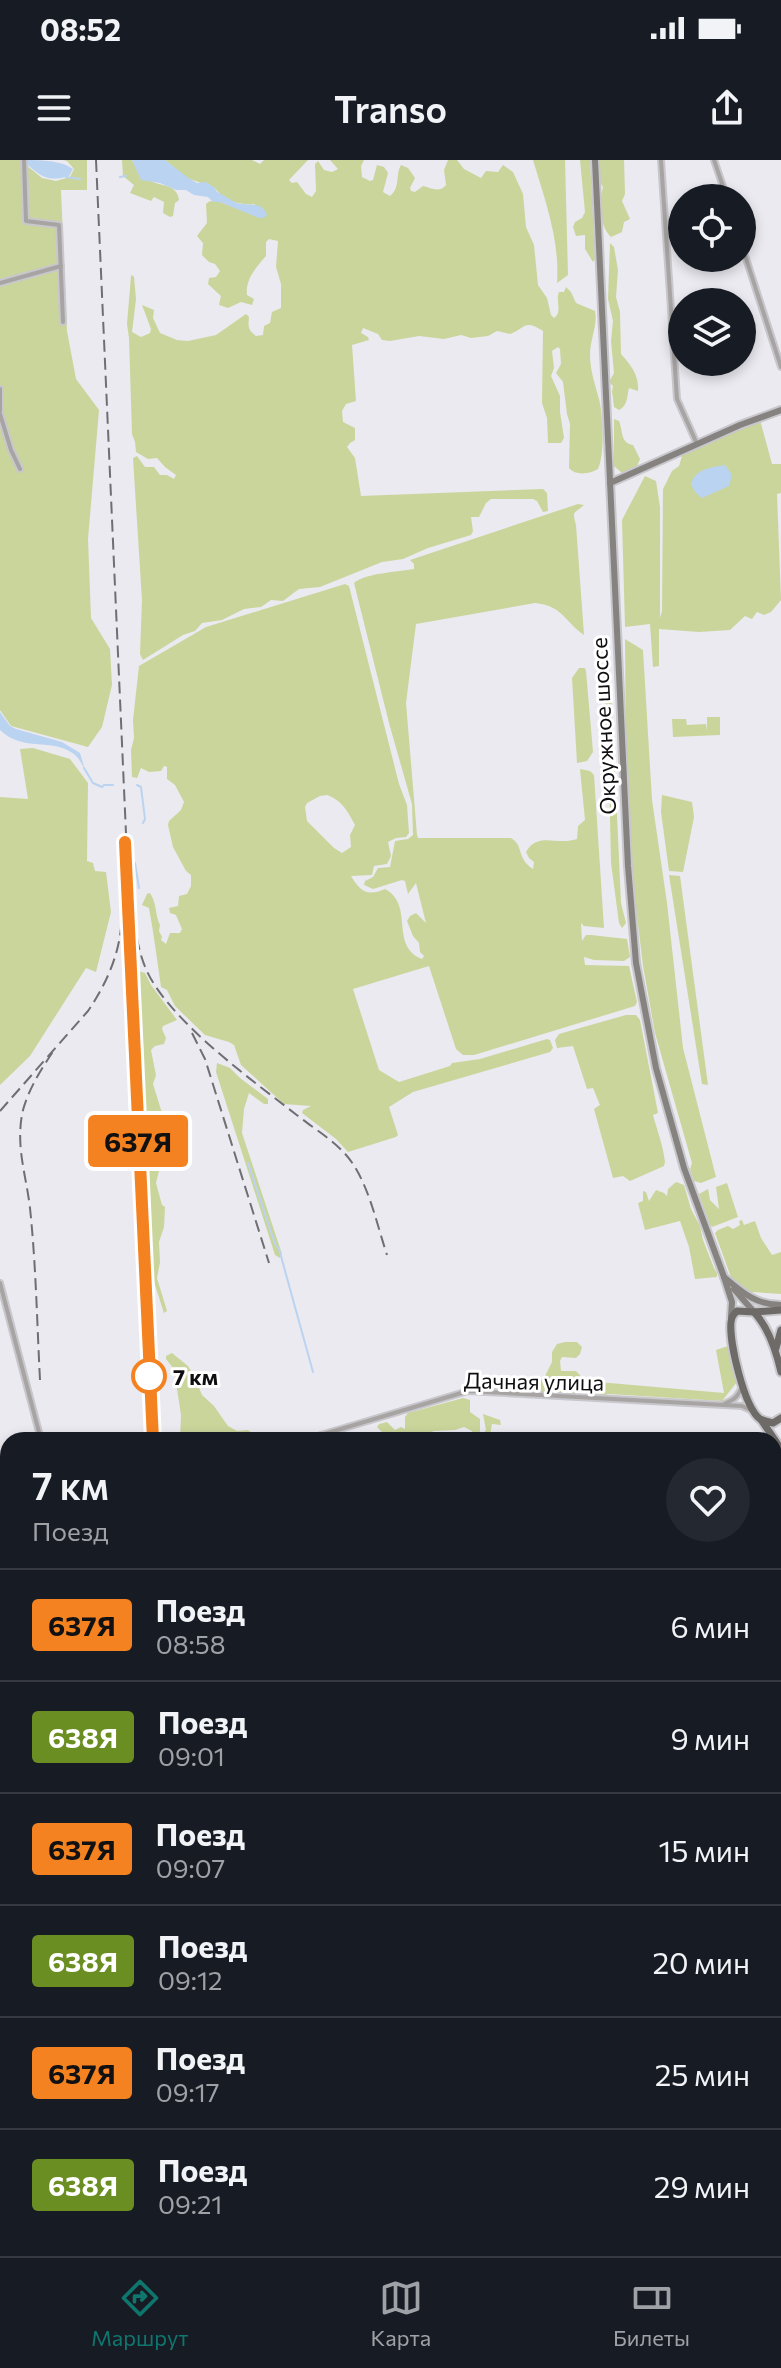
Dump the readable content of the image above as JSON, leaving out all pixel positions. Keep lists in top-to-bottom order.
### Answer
{
  "streets": {
    "main road": ["Окружное шоссе"],
    "street": ["Дачная улица"]
  },
  "crossings": [
    ["Окружное шоссе", "Дачная улица"]
  ],
  "places": ["7 км"],
  "page": {
    "status": "08:52",
    "header": "Transo",
    "on_map": "637Я",
    "heading": ["7 км", "Поезд"],
    "list": [
      {
        "mark": "637Я",
        "name": "Поезд",
        "note": "08:58",
        "value": "6 мин"
      },
      {
        "mark": "638Я",
        "name": "Поезд",
        "note": "09:01",
        "value": "9 мин"
      },
      {
        "mark": "637Я",
        "name": "Поезд",
        "note": "09:07",
        "value": "15 мин"
      },
      {
        "mark": "638Я",
        "name": "Поезд",
        "note": "09:12",
        "value": "20 мин"
      },
      {
        "mark": "637Я",
        "name": "Поезд",
        "note": "09:17",
        "value": "25 мин"
      },
      {
        "mark": "638Я",
        "name": "Поезд",
        "note": "09:21",
        "value": "29 мин"
      }
    ],
    "tabs": ["Маршрут", "Карта", "Билеты"]
  }
}
